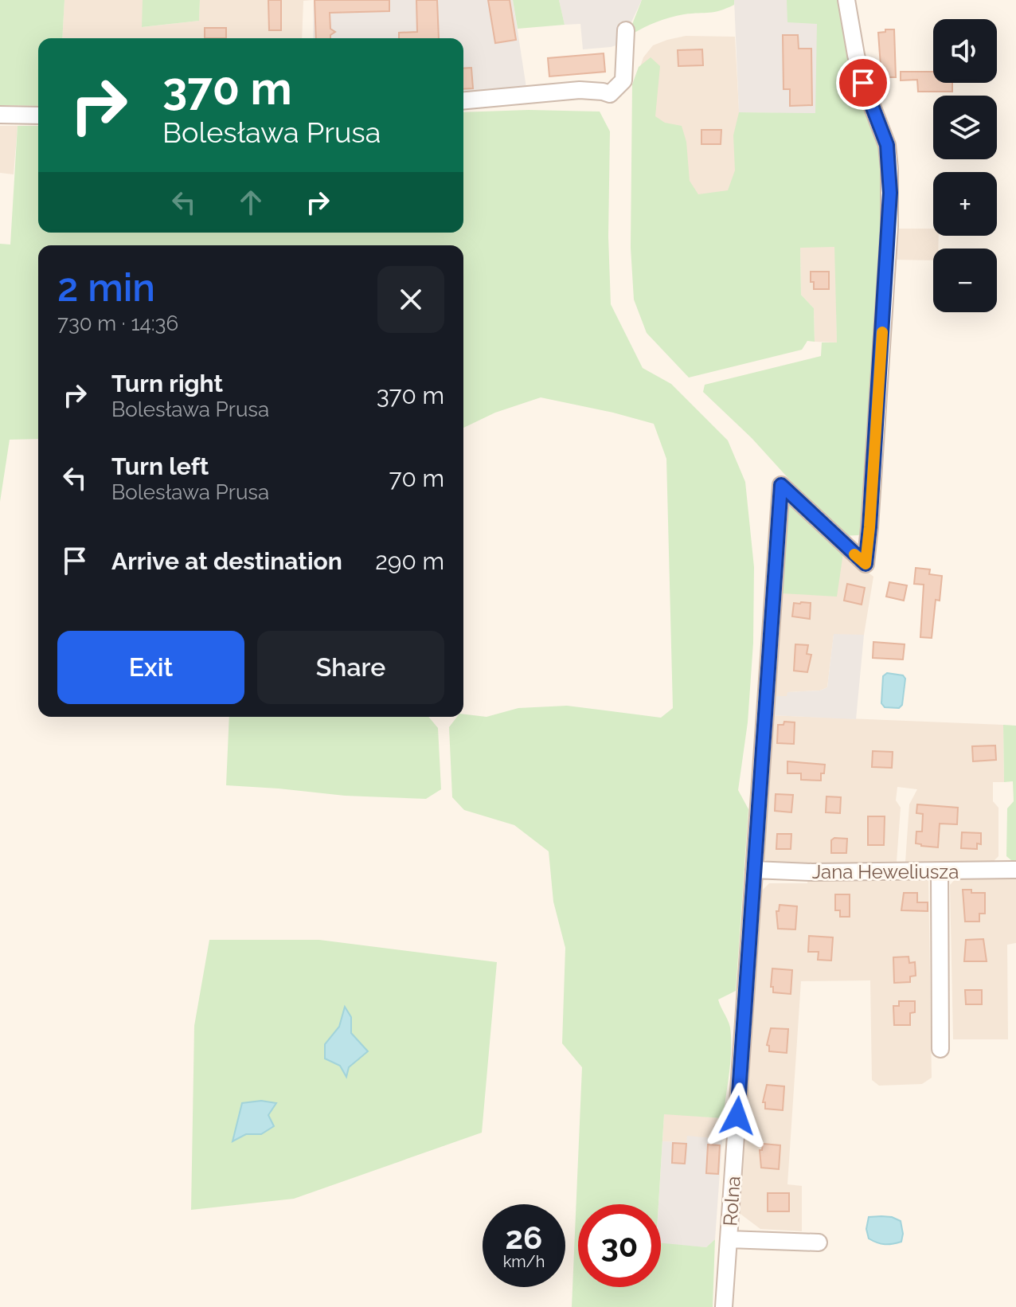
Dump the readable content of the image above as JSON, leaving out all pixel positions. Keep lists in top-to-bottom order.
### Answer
{
  "streets": {
    "street": ["Jana Heweliusza", "Rolna"]
  },
  "crossings": [
    ["Jana Heweliusza", "Rolna"]
  ],
  "page": {
    "map_buttons": ["+", "−"],
    "turn": ["370 m", "Bolesława Prusa"],
    "heading": ["2 min", "730 m · 14:36"],
    "list": [
      {
        "name": "Turn right",
        "note": "Bolesława Prusa",
        "value": "370 m"
      },
      {
        "name": "Turn left",
        "note": "Bolesława Prusa",
        "value": "70 m"
      },
      {
        "name": "Arrive at destination",
        "value": "290 m"
      }
    ],
    "buttons": ["Exit", "Share"],
    "speed": "26 km/h",
    "limit": "30"
  }
}
